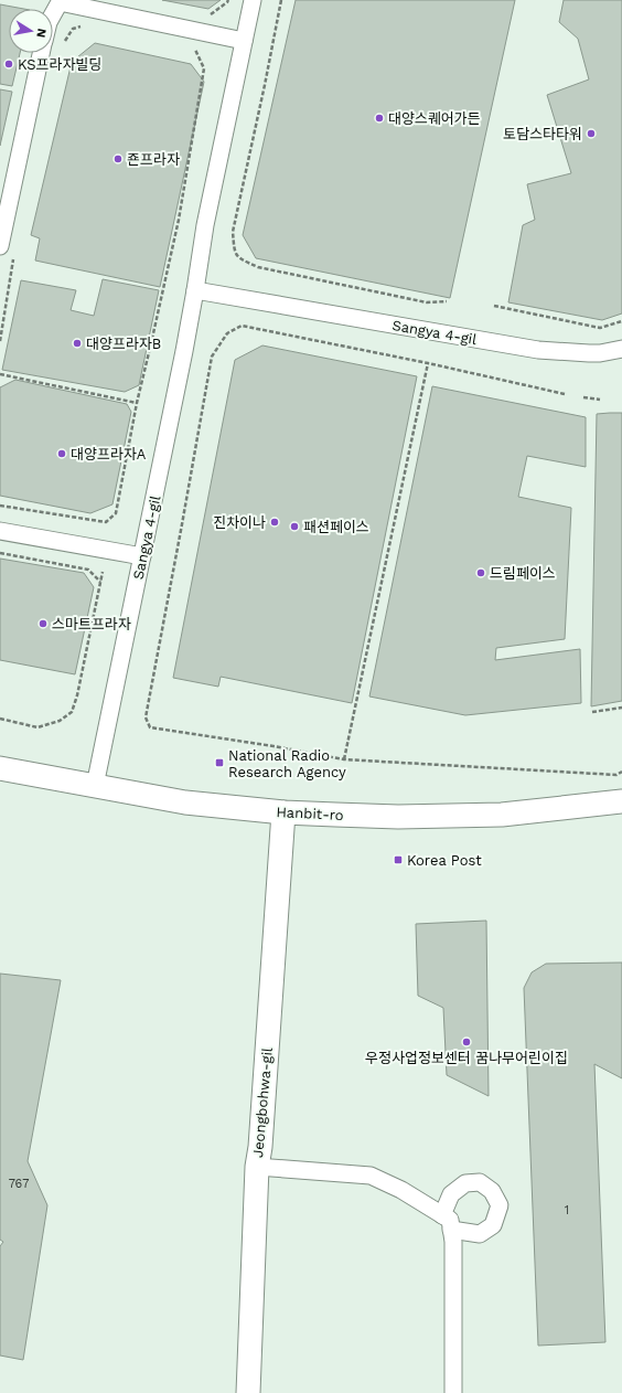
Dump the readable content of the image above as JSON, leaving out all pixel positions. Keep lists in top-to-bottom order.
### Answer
{
  "streets": {
    "street": ["Sangya 4-gil", "Hanbit-ro", "Jeongbohwa-gil"]
  },
  "crossings": [
    ["Sangya 4-gil", "Hanbit-ro"],
    ["Hanbit-ro", "Jeongbohwa-gil"]
  ],
  "places": {
    "other": [
      "KS프라자빌딩",
      "대양스퀘어가든",
      "토담스타타워",
      "죤프라자",
      "대양프라자B",
      "대양프라자A",
      "진차이나",
      "패션페이스",
      "드림페이스",
      "스마트프라자",
      "우정사업정보센터 꿈나무어린이집"
    ],
    "transit": ["National Radio Research Agency", "Korea Post"]
  },
  "house_numbers": ["767", "1"],
  "north": "right"
}
